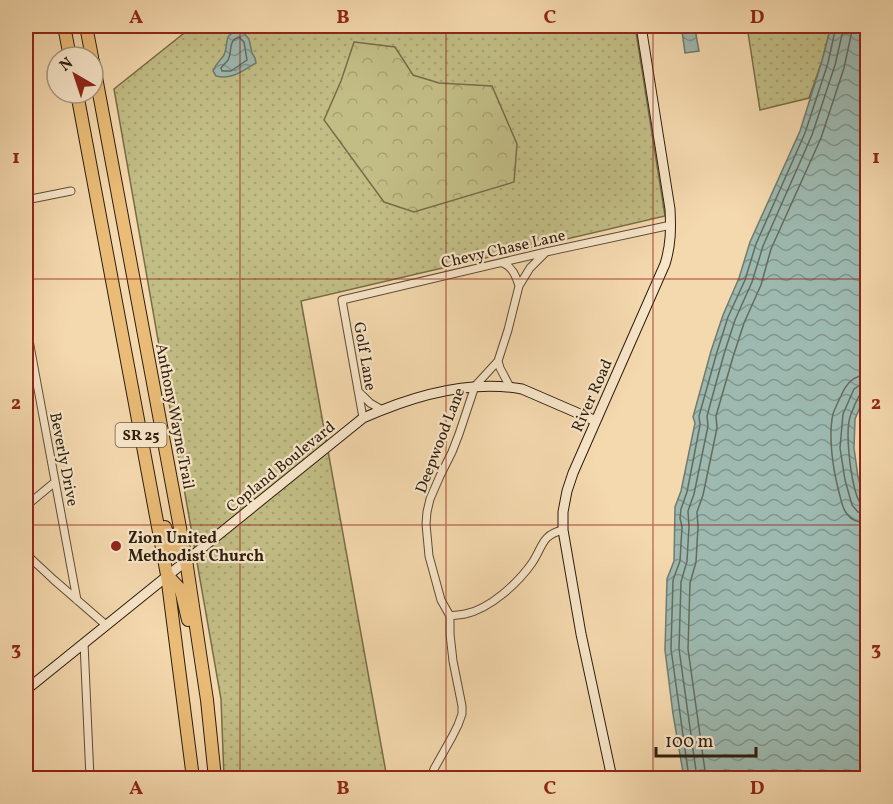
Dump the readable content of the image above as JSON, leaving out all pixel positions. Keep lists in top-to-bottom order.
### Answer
{
  "streets": {
    "highway": ["Anthony Wayne Trail", "SR 25"],
    "street": [
      "Chevy Chase Lane",
      "Golf Lane",
      "River Road",
      "Deepwood Lane",
      "Beverly Drive",
      "Copland Boulevard"
    ]
  },
  "crossings": [
    ["Chevy Chase Lane", "Golf Lane"],
    ["Chevy Chase Lane", "River Road"],
    ["Chevy Chase Lane", "Deepwood Lane"],
    ["Golf Lane", "Copland Boulevard"],
    ["River Road", "Copland Boulevard"],
    ["Anthony Wayne Trail", "Copland Boulevard"],
    ["SR 25", "Copland Boulevard"],
    ["Deepwood Lane", "Copland Boulevard"]
  ],
  "places": ["Zion United Methodist Church"],
  "scale_bar": "100 m",
  "north": "top left",
  "grid": {
    "columns": [
      "A",
      "B",
      "C",
      "D"
    ],
    "rows": ["1", "2", "3"]
  }
}
